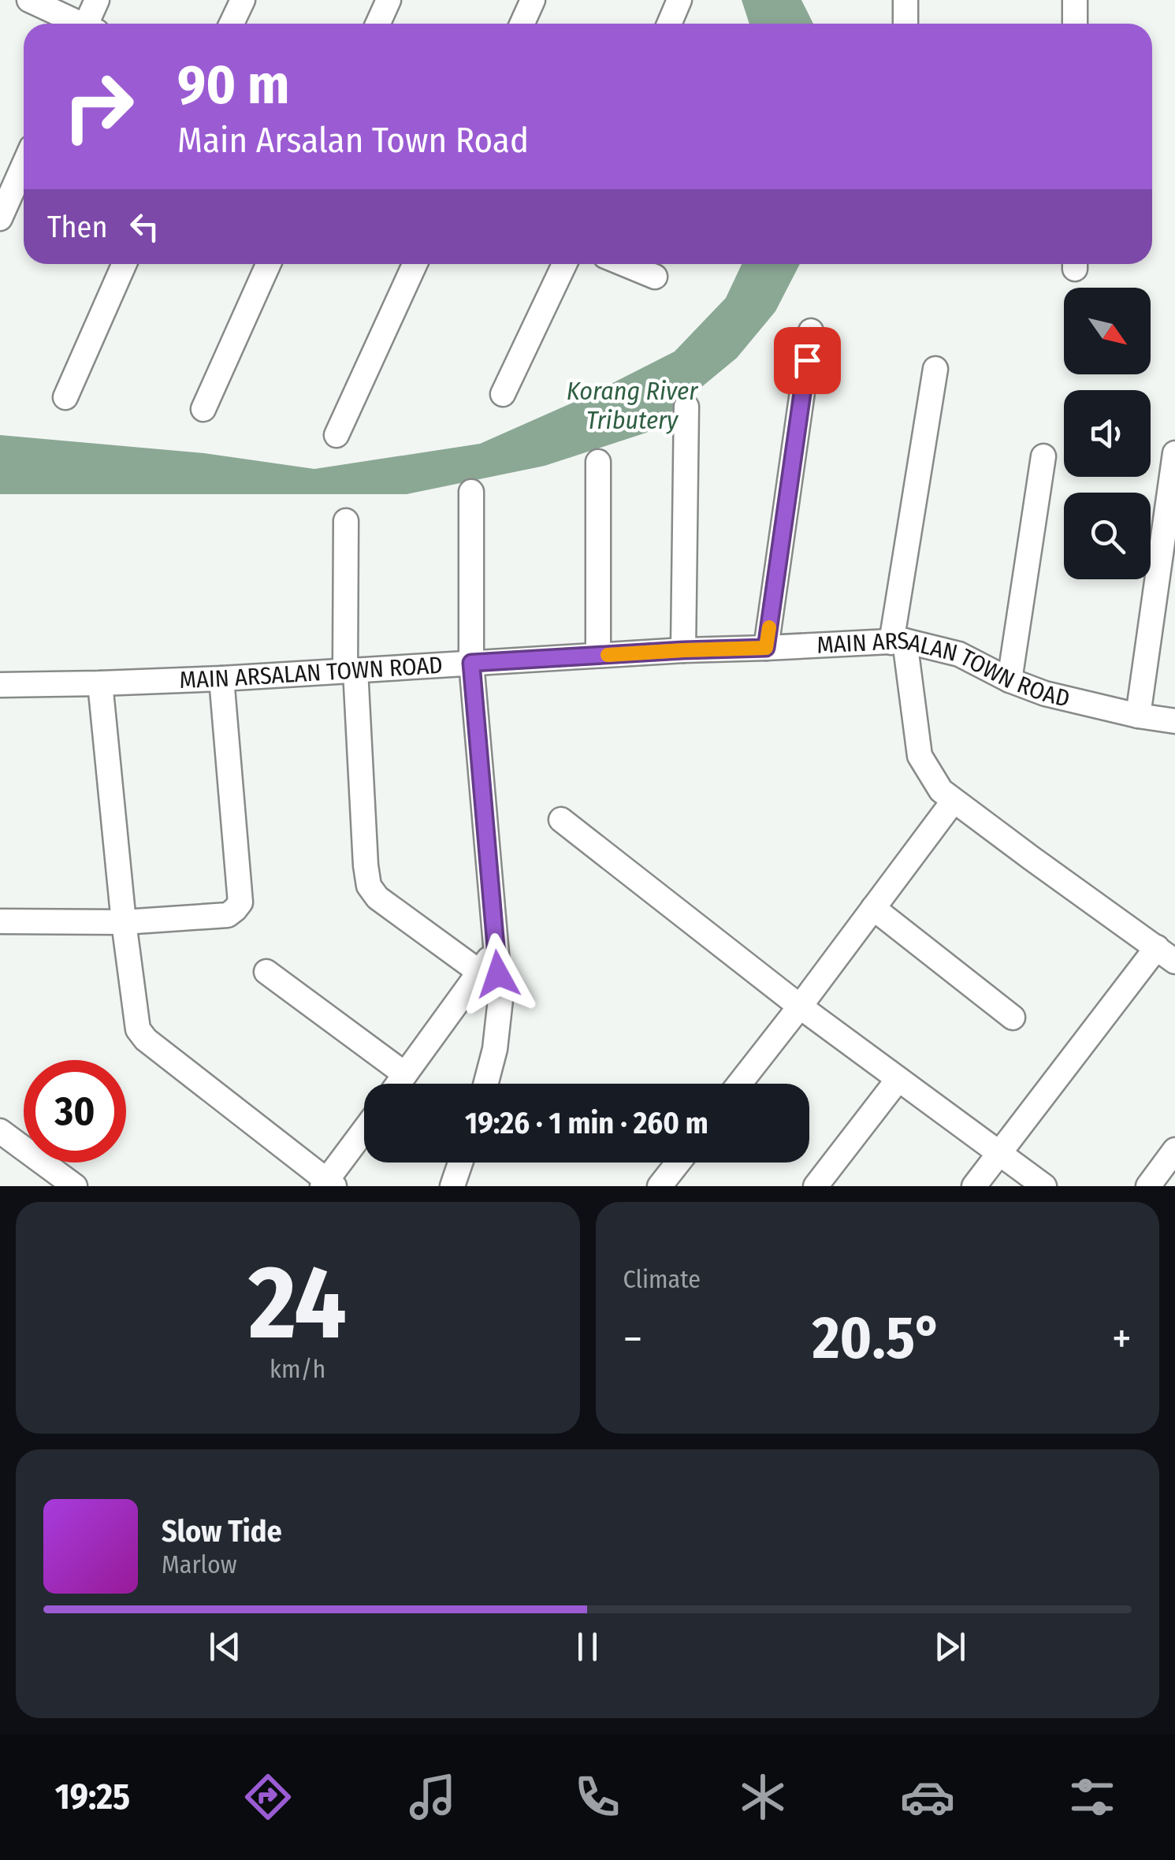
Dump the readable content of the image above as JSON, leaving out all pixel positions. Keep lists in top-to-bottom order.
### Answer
{
  "streets": {
    "street": ["MAIN ARSALAN TOWN ROAD"]
  },
  "water": ["Korang River Tributery"],
  "north": "bottom right",
  "page": {
    "turn": ["90 m", "Main Arsalan Town Road"],
    "then": "Then",
    "limit": "30",
    "trip": "19:26 · 1 min · 260 m",
    "tile": [
      ["24", "km/h"],
      "Climate"
    ],
    "heat": ["−", "20.5°", "+"],
    "song": ["Slow Tide", "Marlow"],
    "tabs": "19:25"
  }
}
